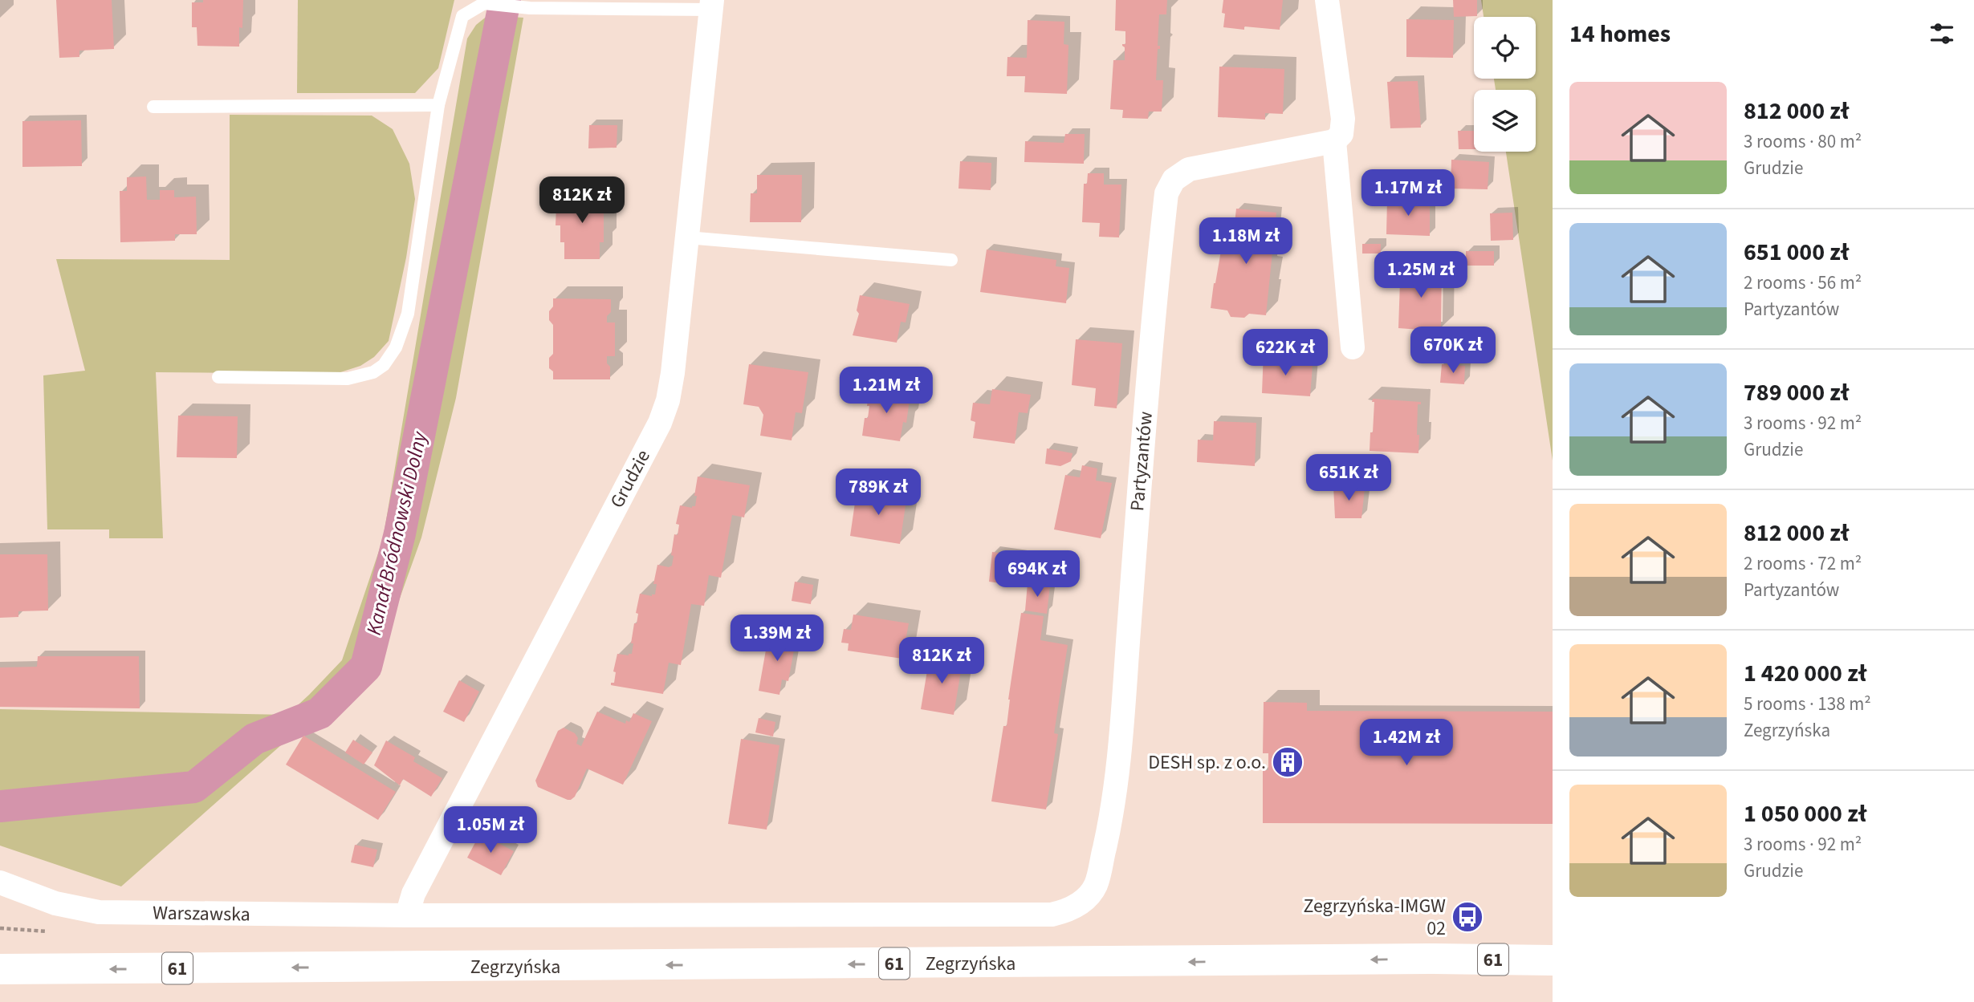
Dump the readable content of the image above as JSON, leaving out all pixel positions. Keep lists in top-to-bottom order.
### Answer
{
  "streets": {
    "main road": ["61", "Zegrzyńska"],
    "street": ["Partyzantów", "Grudzie", "Warszawska"]
  },
  "crossings": [
    ["Partyzantów", "Grudzie"],
    ["Partyzantów", "Warszawska"],
    ["Grudzie", "Warszawska"]
  ],
  "one_way": ["Zegrzyńska"],
  "water": ["Kanał Bródnowski Dolny"],
  "places": {
    "building": ["DESH sp. z o.o."],
    "bus stop": ["Zegrzyńska-IMGW 02"]
  },
  "page": {
    "heading": "14 homes",
    "list": [
      {
        "name": "812 000 zł",
        "note": "3 rooms · 80 m² · Grudzie"
      },
      {
        "name": "651 000 zł",
        "note": "2 rooms · 56 m² · Partyzantów"
      },
      {
        "name": "789 000 zł",
        "note": "3 rooms · 92 m² · Grudzie"
      },
      {
        "name": "812 000 zł",
        "note": "2 rooms · 72 m² · Partyzantów"
      },
      {
        "name": "1 420 000 zł",
        "note": "5 rooms · 138 m² · Zegrzyńska"
      },
      {
        "name": "1 050 000 zł",
        "note": "3 rooms · 92 m² · Grudzie"
      }
    ],
    "price": [
      "1.17M zł",
      "812K zł",
      "1.18M zł",
      "1.25M zł",
      "670K zł",
      "622K zł",
      "1.21M zł",
      "651K zł",
      "789K zł",
      "694K zł",
      "1.39M zł",
      "812K zł",
      "1.42M zł",
      "1.05M zł"
    ]
  }
}
